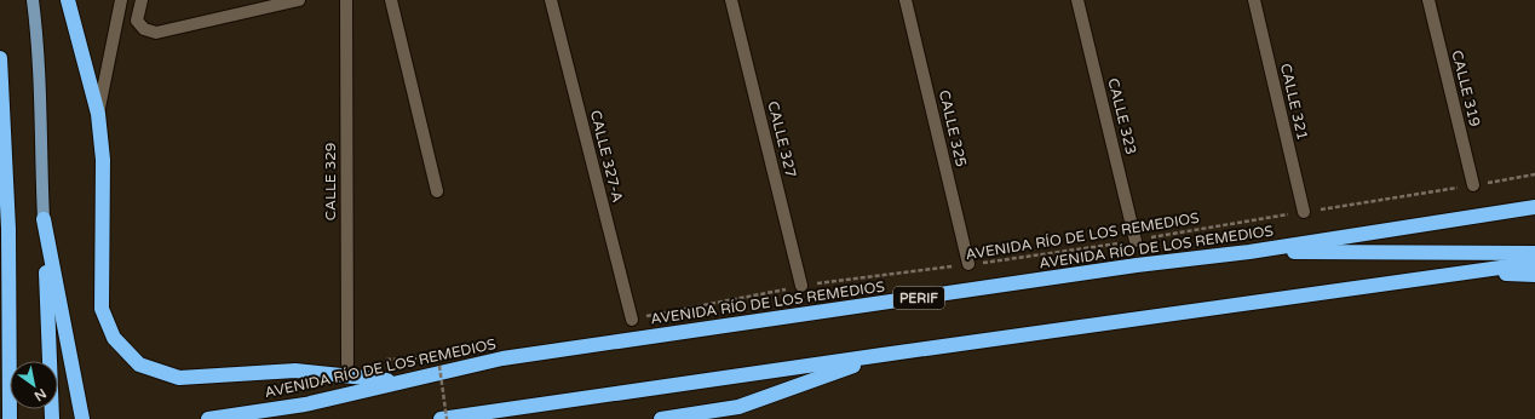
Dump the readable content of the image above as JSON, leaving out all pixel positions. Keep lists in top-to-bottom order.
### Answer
{
  "streets": {
    "highway": ["AVENIDA RÍO DE LOS REMEDIOS", "PERIF"],
    "street": [
      "CALLE 319",
      "CALLE 321",
      "CALLE 323",
      "CALLE 325",
      "CALLE 327",
      "CALLE 327-A",
      "CALLE 329"
    ]
  },
  "crossings": [
    ["CALLE 319", "AVENIDA RÍO DE LOS REMEDIOS"],
    ["CALLE 321", "AVENIDA RÍO DE LOS REMEDIOS"],
    ["CALLE 323", "AVENIDA RÍO DE LOS REMEDIOS"],
    ["CALLE 325", "AVENIDA RÍO DE LOS REMEDIOS"],
    ["CALLE 327", "AVENIDA RÍO DE LOS REMEDIOS"],
    ["CALLE 327-A", "AVENIDA RÍO DE LOS REMEDIOS"]
  ],
  "north": "bottom right"
}
